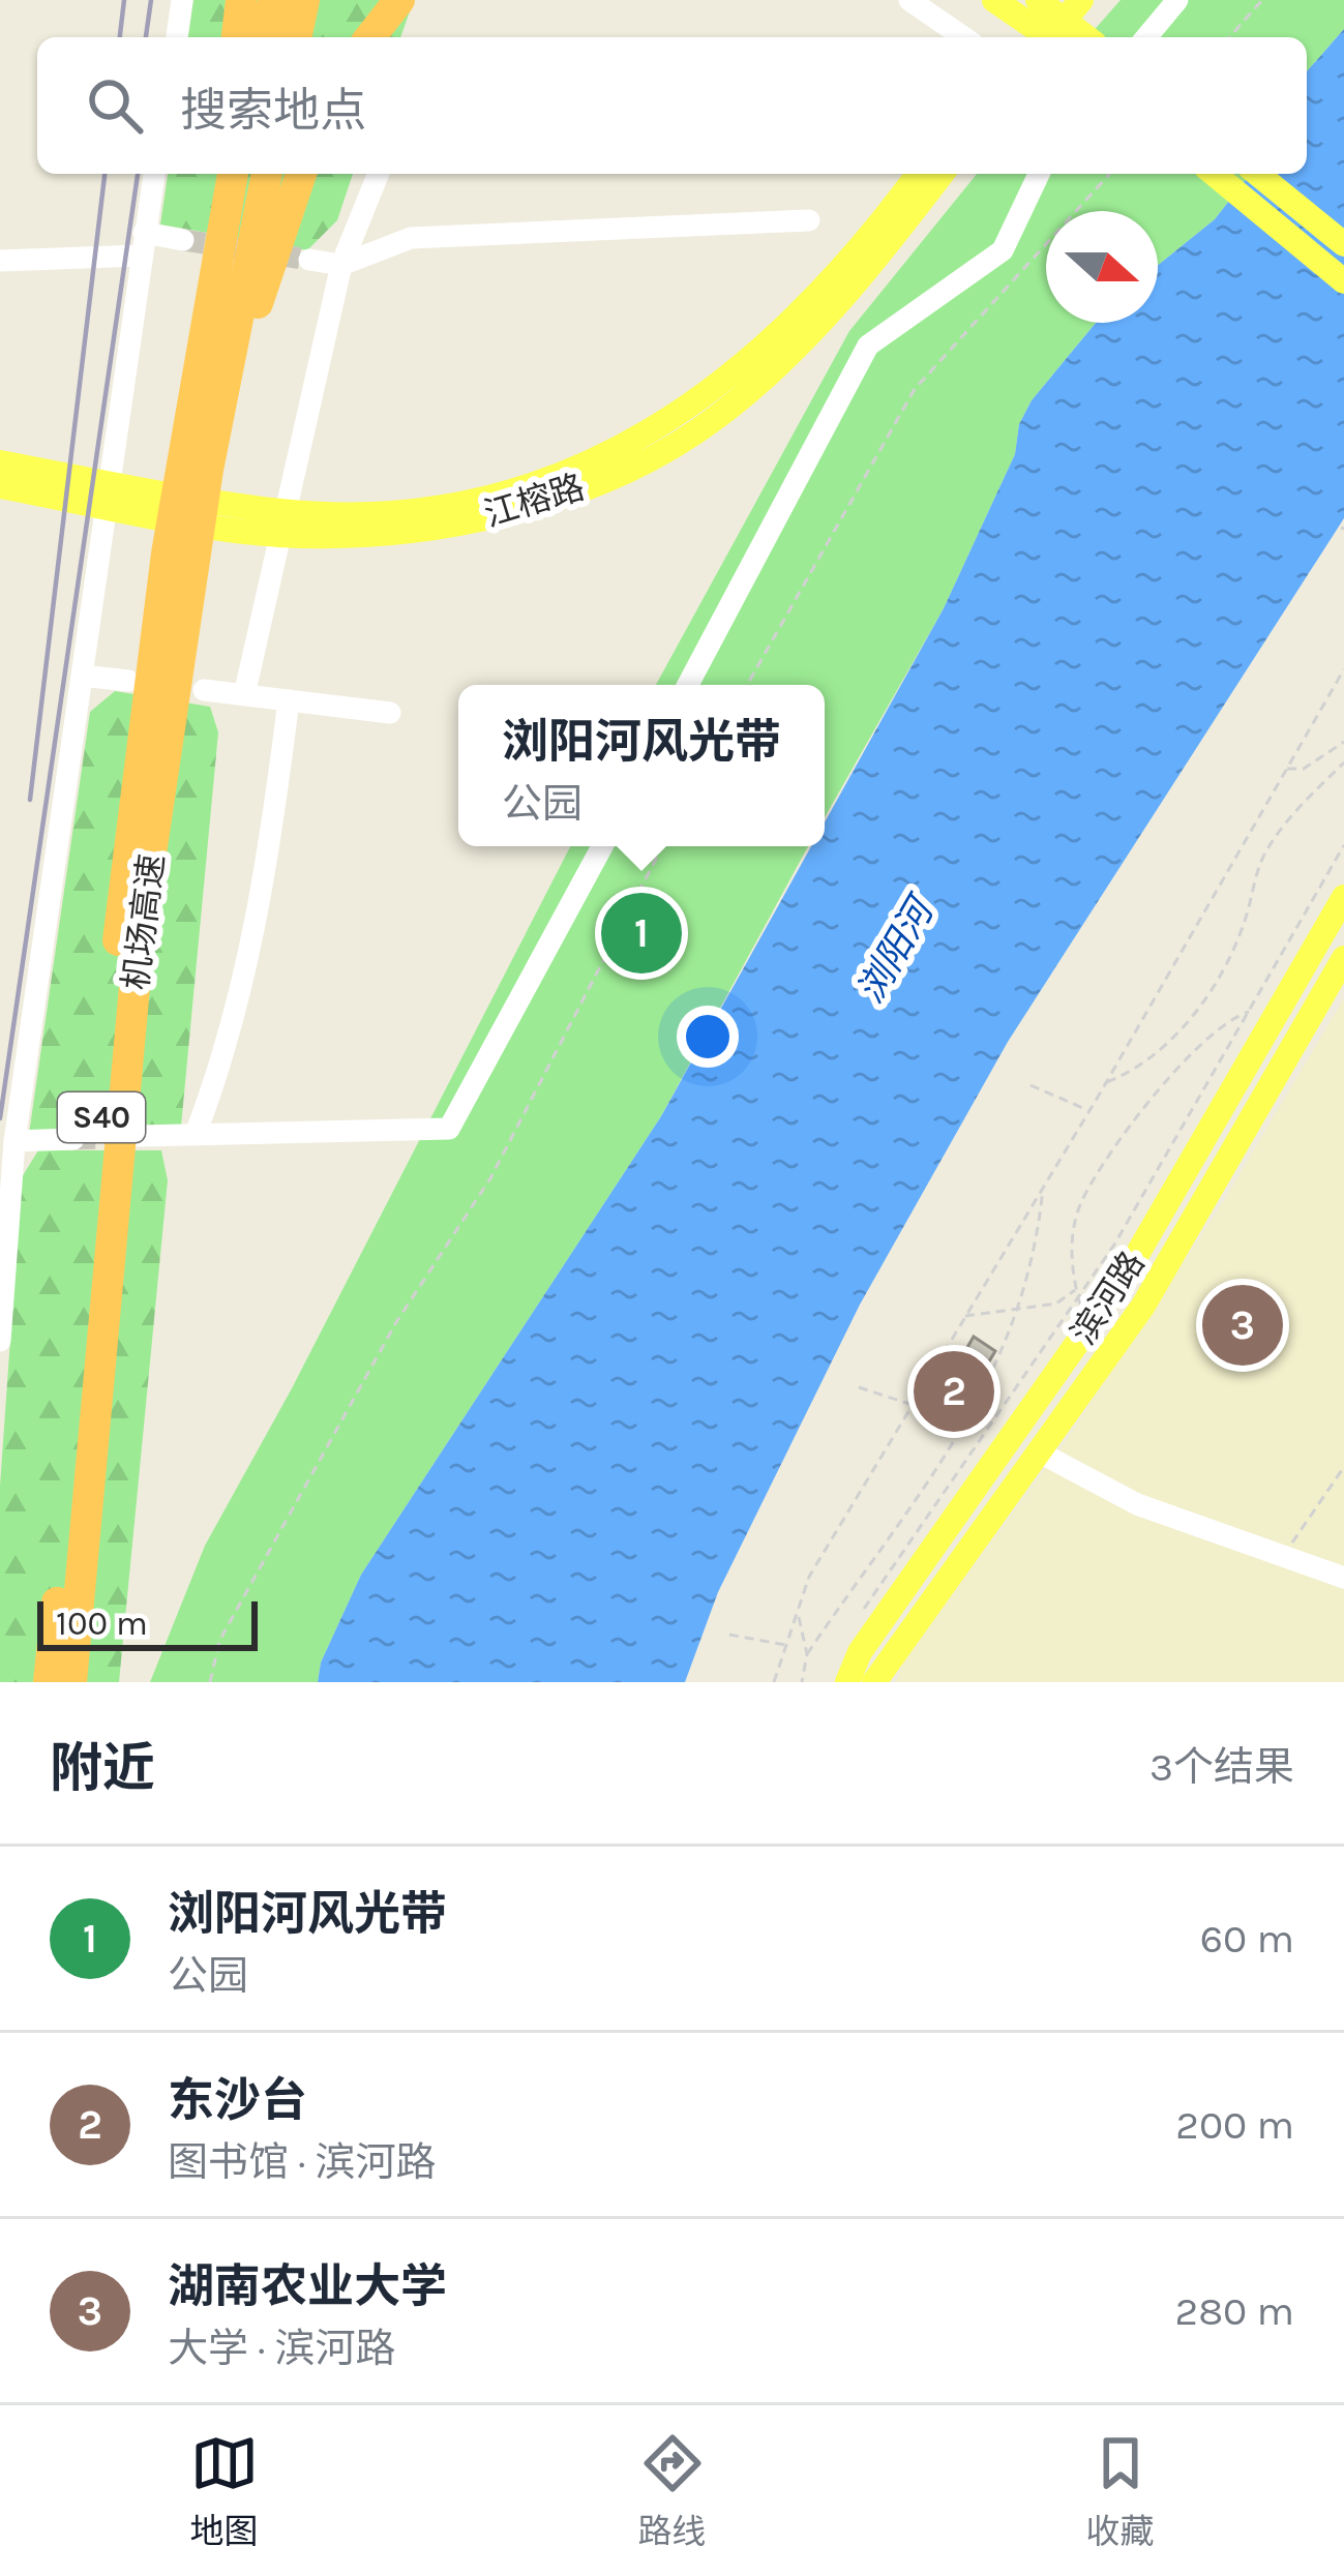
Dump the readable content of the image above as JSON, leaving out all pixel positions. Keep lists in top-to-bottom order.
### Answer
{
  "streets": {
    "highway": ["机场高速", "S40"],
    "main road": ["江榕路", "滨河路"]
  },
  "water": ["浏阳河"],
  "scale_bar": "100 m",
  "north": "right",
  "page": {
    "search": "搜索地点",
    "popup": ["浏阳河风光带", "公园"],
    "pins": ["1", "3", "2"],
    "scale": "100 m",
    "heading": ["附近", "3个结果"],
    "list": [
      {
        "mark": "1",
        "name": "浏阳河风光带",
        "note": "公园",
        "value": "60 m"
      },
      {
        "mark": "2",
        "name": "东沙台",
        "note": "图书馆 · 滨河路",
        "value": "200 m"
      },
      {
        "mark": "3",
        "name": "湖南农业大学",
        "note": "大学 · 滨河路",
        "value": "280 m"
      }
    ],
    "nav": ["地图", "路线", "收藏"]
  }
}
